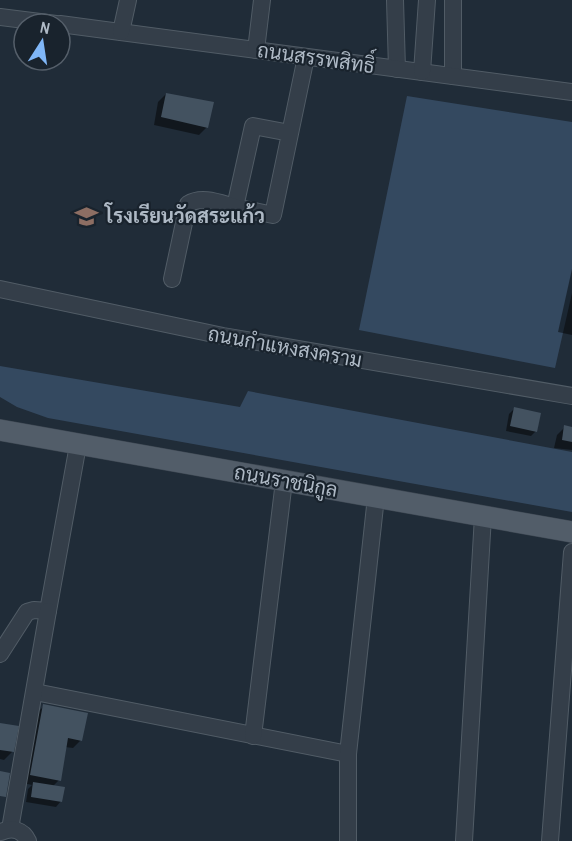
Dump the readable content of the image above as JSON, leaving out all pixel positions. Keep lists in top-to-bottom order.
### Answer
{
  "streets": {
    "main road": ["ถนนราชนิกูล"],
    "street": ["ถนนสรรพสิทธิ์", "ถนนกำแหงสงคราม"]
  },
  "places": {
    "school or university": ["โรงเรียนวัดสระแก้ว"]
  },
  "north": "top"
}
